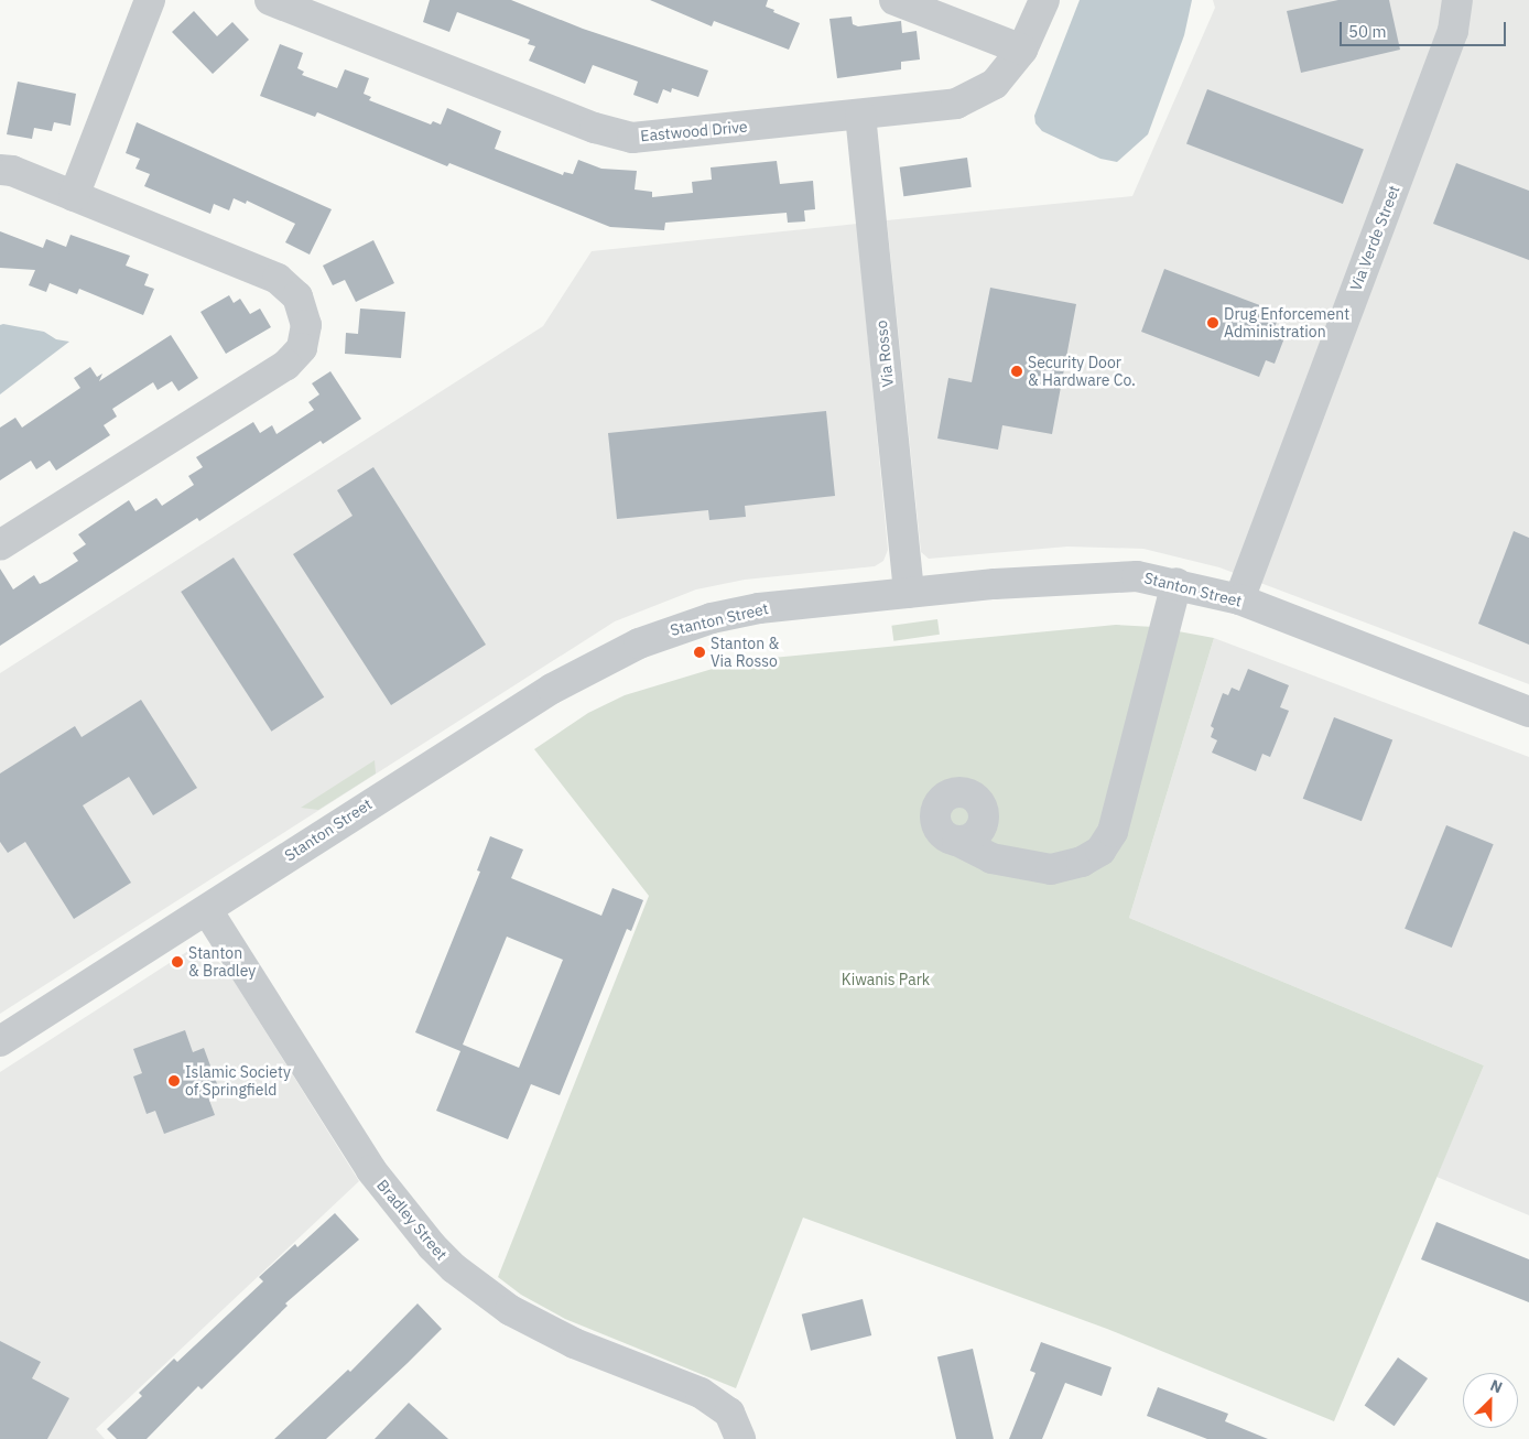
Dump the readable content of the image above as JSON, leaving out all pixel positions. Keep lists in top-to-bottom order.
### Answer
{
  "streets": {
    "street": [
      "Eastwood Drive",
      "Via Verde Street",
      "Via Rosso",
      "Stanton Street",
      "Bradley Street"
    ]
  },
  "crossings": [
    ["Eastwood Drive", "Via Rosso"],
    ["Via Verde Street", "Stanton Street"],
    ["Via Rosso", "Stanton Street"],
    ["Stanton Street", "Bradley Street"]
  ],
  "parks": ["Kiwanis Park"],
  "places": [
    "Drug Enforcement Administration",
    "Security Door & Hardware Co.",
    "Stanton & Via Rosso",
    "Stanton & Bradley",
    "Islamic Society of Springfield"
  ],
  "scale_bar": "50 m",
  "north": "top right"
}
